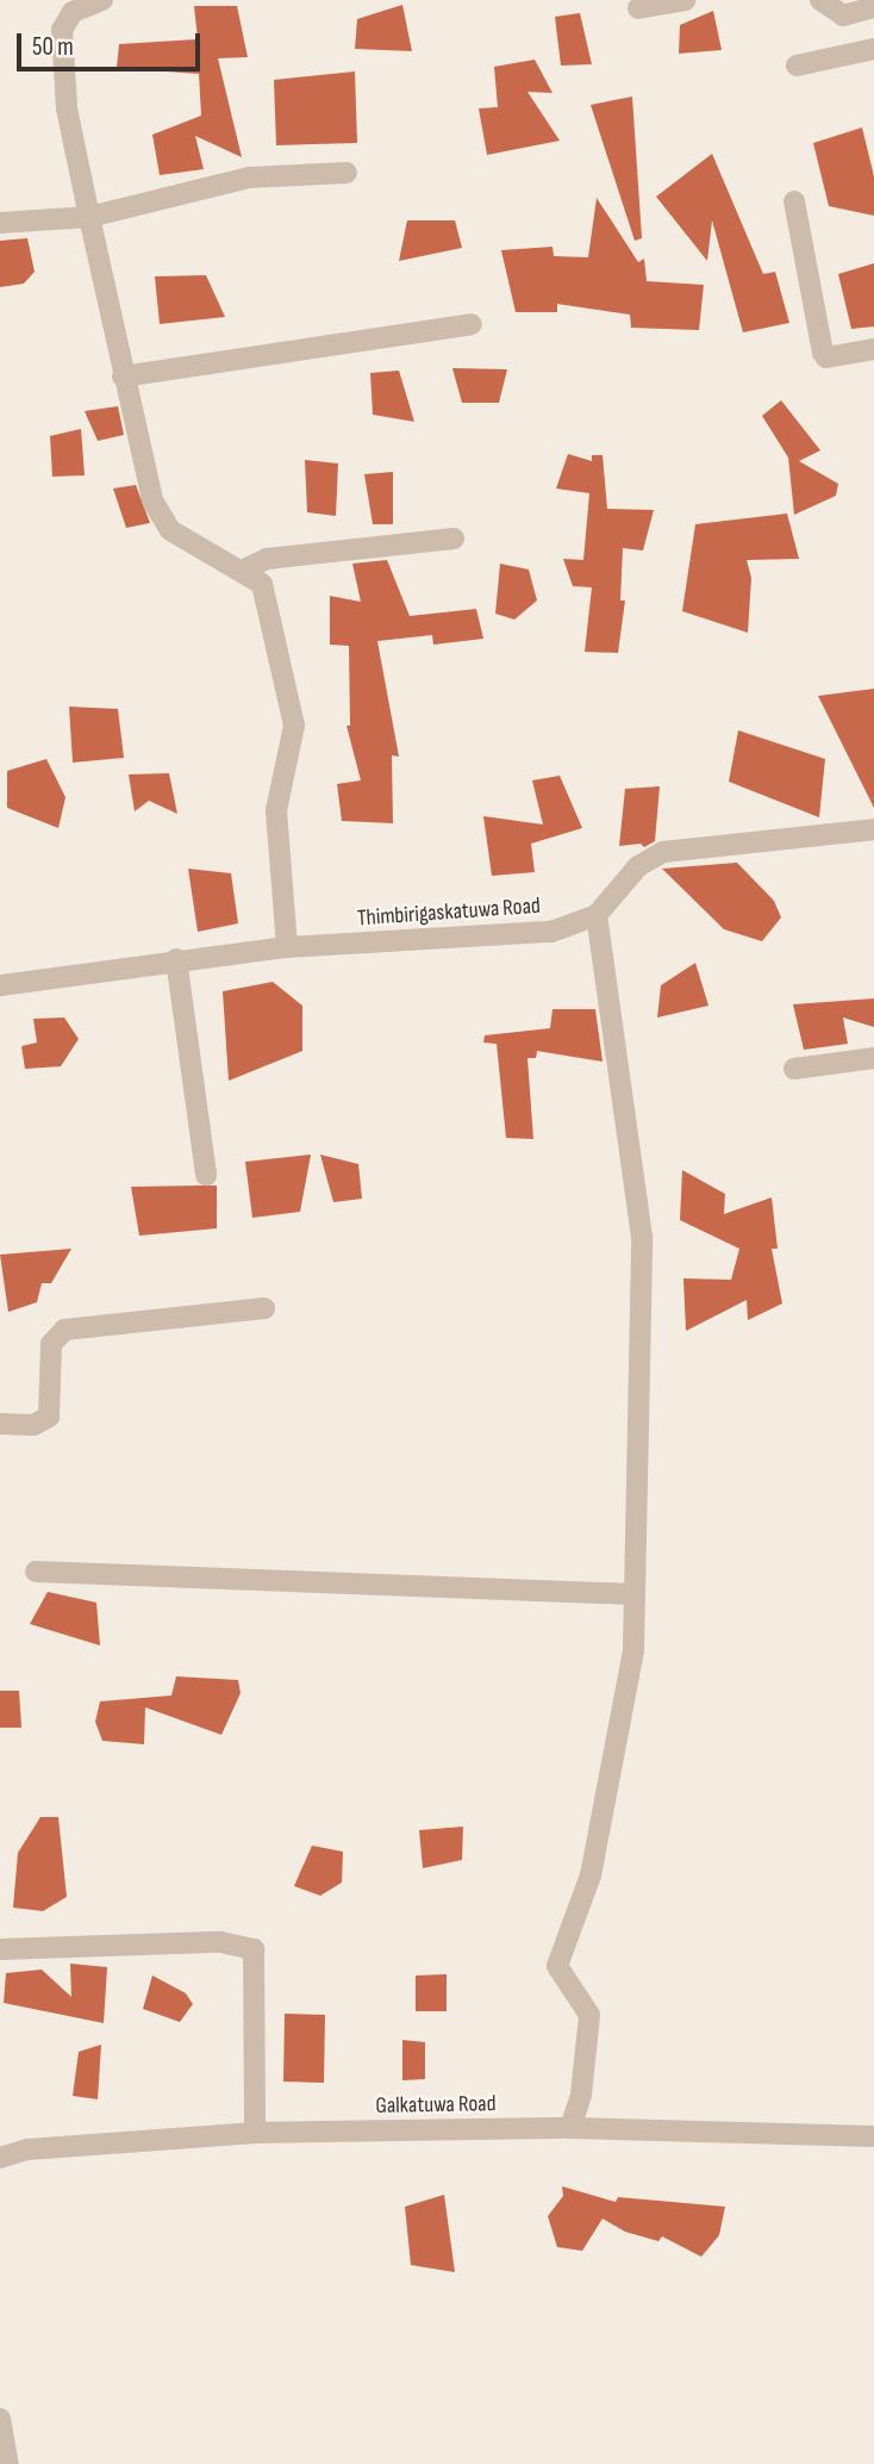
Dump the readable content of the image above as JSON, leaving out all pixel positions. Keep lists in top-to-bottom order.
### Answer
{
  "streets": {
    "street": ["Thimbirigaskatuwa Road", "Galkatuwa Road"]
  },
  "scale_bar": "50 m"
}
